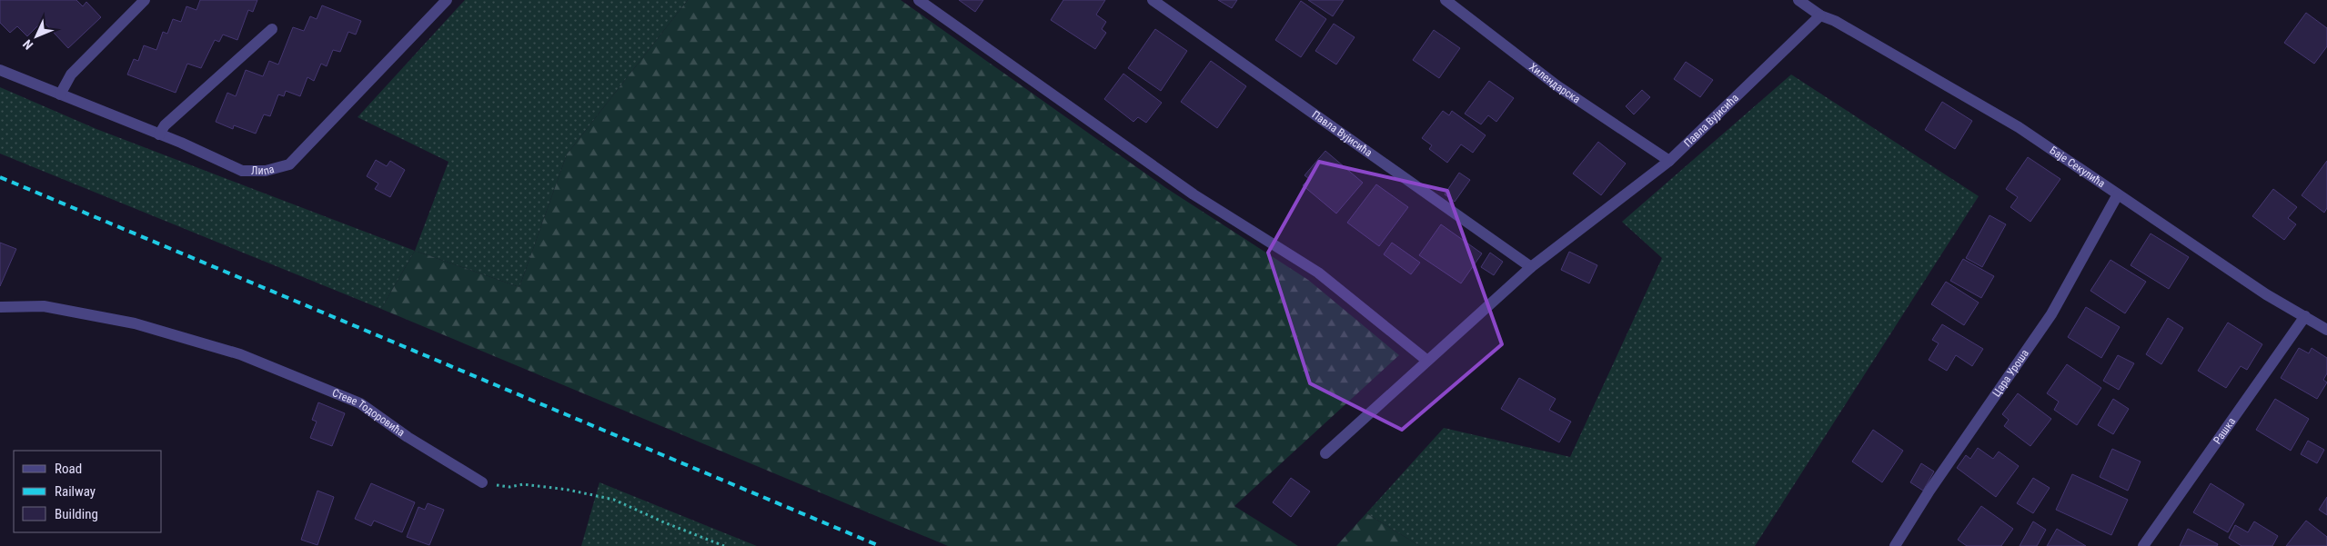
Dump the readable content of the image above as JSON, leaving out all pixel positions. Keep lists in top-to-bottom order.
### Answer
{
  "streets": {
    "street": [
      "Хилендарска",
      "Павла Вујисића",
      "Баје Секулића",
      "Липа",
      "Цара Уроша",
      "Стеве Тодоровића",
      "Рашка"
    ]
  },
  "crossings": [
    ["Хилендарска", "Павла Вујисића"],
    ["Павла Вујисића", "Баје Секулића"],
    ["Баје Секулића", "Цара Уроша"],
    ["Баје Секулића", "Рашка"]
  ],
  "legend": ["Road", "Railway", "Building"],
  "north": "bottom left"
}
